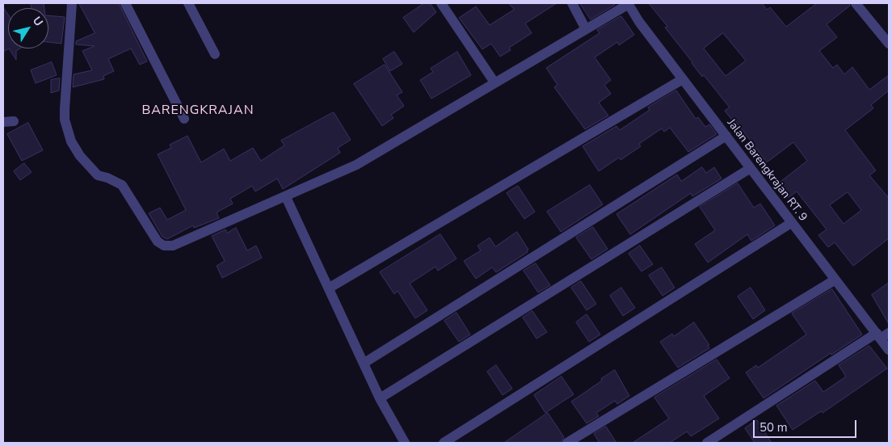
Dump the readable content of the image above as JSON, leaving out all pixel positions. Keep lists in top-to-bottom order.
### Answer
{
  "streets": {
    "street": ["Jalan Barengkrajan RT. 9"]
  },
  "districts": ["BARENGKRAJAN"],
  "scale_bar": "50 m",
  "north": "top right"
}
